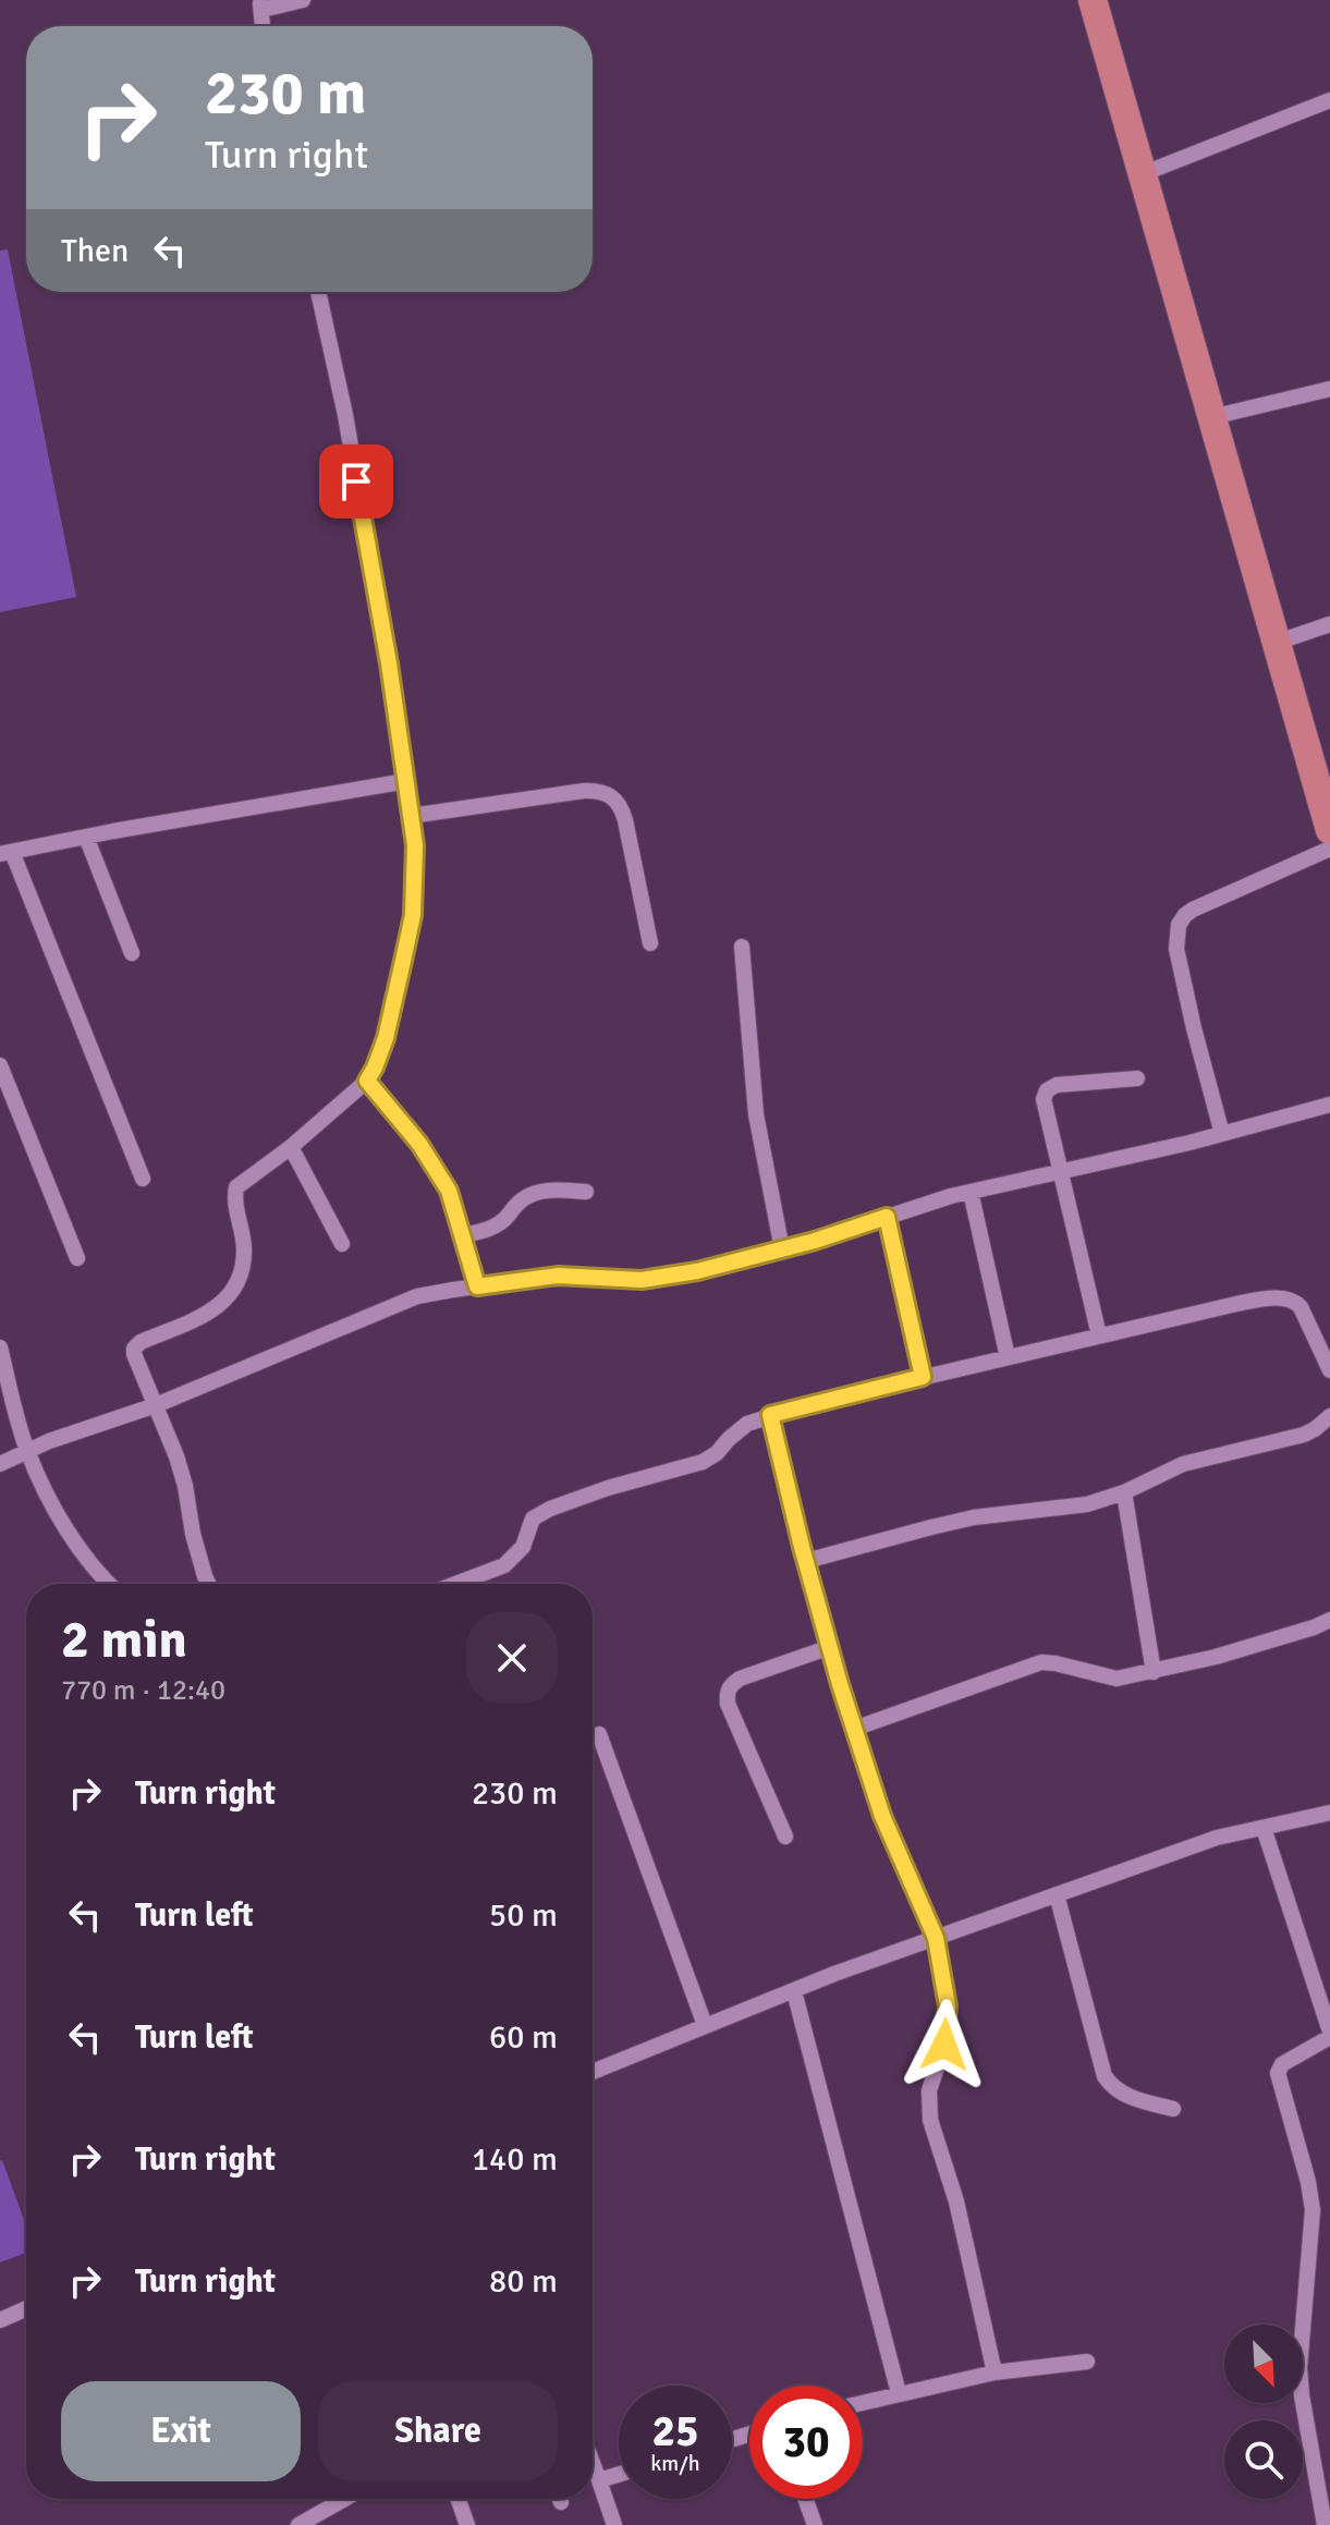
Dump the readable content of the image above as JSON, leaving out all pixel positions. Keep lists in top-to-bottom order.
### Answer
{
  "north": "bottom right",
  "page": {
    "turn": ["230 m", "Turn right"],
    "then": "Then",
    "heading": ["2 min", "770 m · 12:40"],
    "list": [
      {
        "name": "Turn right",
        "value": "230 m"
      },
      {
        "name": "Turn left",
        "value": "50 m"
      },
      {
        "name": "Turn left",
        "value": "60 m"
      },
      {
        "name": "Turn right",
        "value": "140 m"
      },
      {
        "name": "Turn right",
        "value": "80 m"
      }
    ],
    "buttons": ["Exit", "Share"],
    "speed": "25 km/h",
    "limit": "30"
  }
}
